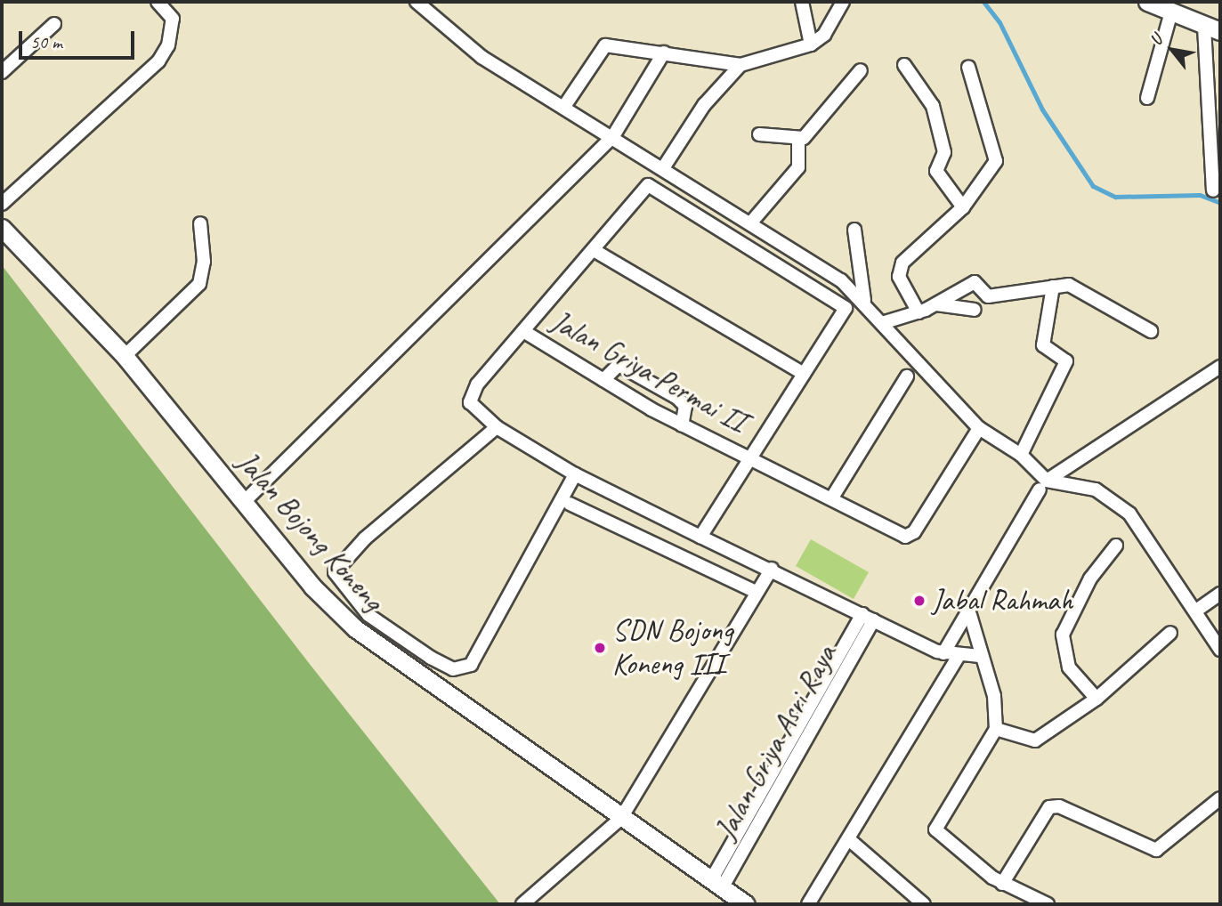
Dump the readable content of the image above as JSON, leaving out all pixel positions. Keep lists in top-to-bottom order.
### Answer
{
  "streets": {
    "street": ["Jalan Griya Permai II", "Jalan Bojong Koneng", "Jalan Griya Asri Raya"]
  },
  "crossings": [
    ["Jalan Bojong Koneng", "Jalan Griya Asri Raya"]
  ],
  "places": ["Jabal Rahmah", "SDN Bojong Koneng III"],
  "scale_bar": "50 m",
  "north": "top left"
}
